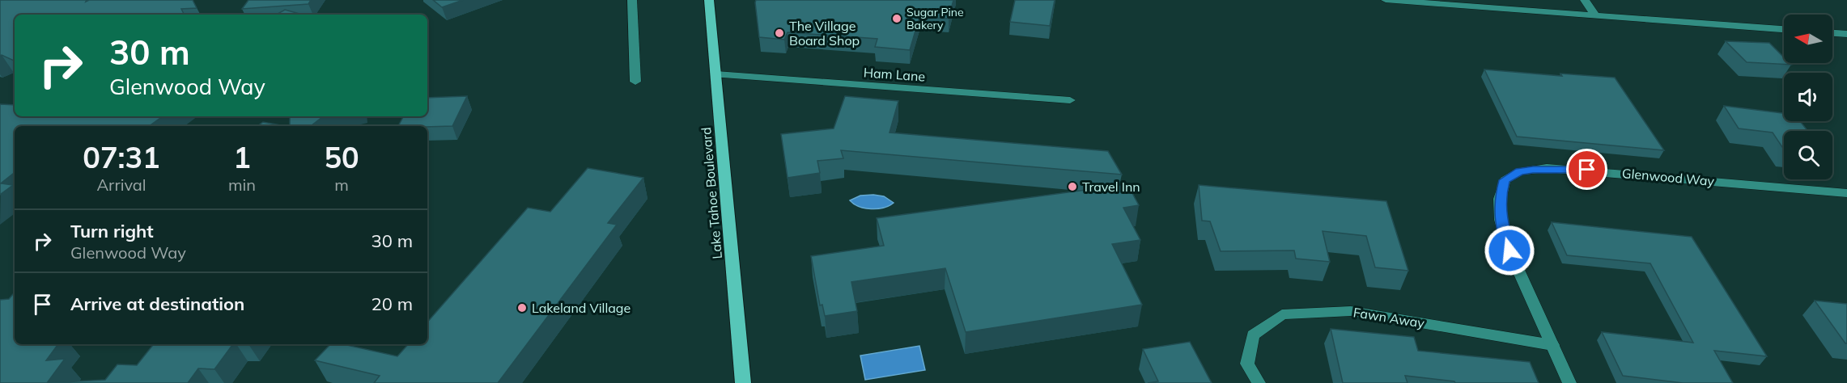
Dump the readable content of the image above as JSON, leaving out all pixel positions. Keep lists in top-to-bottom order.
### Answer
{
  "streets": {
    "highway": ["Lake Tahoe Boulevard"],
    "street": ["Ham Lane", "Glenwood Way", "Fawn Away"]
  },
  "crossings": [
    ["Ham Lane", "Lake Tahoe Boulevard"],
    ["Glenwood Way", "Fawn Away"]
  ],
  "places": [
    "Sugar Pine Bakery",
    "The Village Board Shop",
    "Travel Inn",
    "Lakeland Village"
  ],
  "north": "left",
  "page": {
    "turn": ["30 m", "Glenwood Way"],
    "eta": [
      "07:31",
      "Arrival",
      "1",
      "min",
      "50",
      "m"
    ],
    "list": [
      {
        "name": "Turn right",
        "note": "Glenwood Way",
        "value": "30 m"
      },
      {
        "name": "Arrive at destination",
        "value": "20 m"
      }
    ]
  }
}
